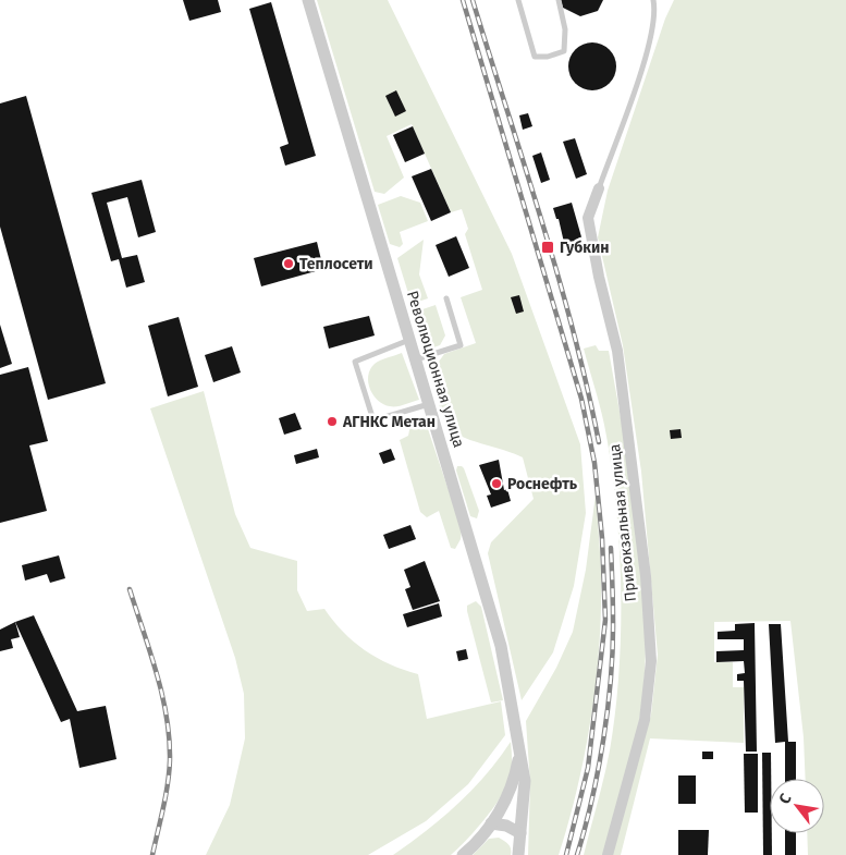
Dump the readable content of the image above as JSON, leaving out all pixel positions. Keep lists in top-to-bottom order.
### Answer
{
  "streets": {
    "street": ["Революционная улица", "Привокзальная улица"]
  },
  "places": {
    "transit": ["Губкин"],
    "other": ["Теплосети", "АГНКС Метан", "Роснефть"]
  },
  "north": "top left"
}
